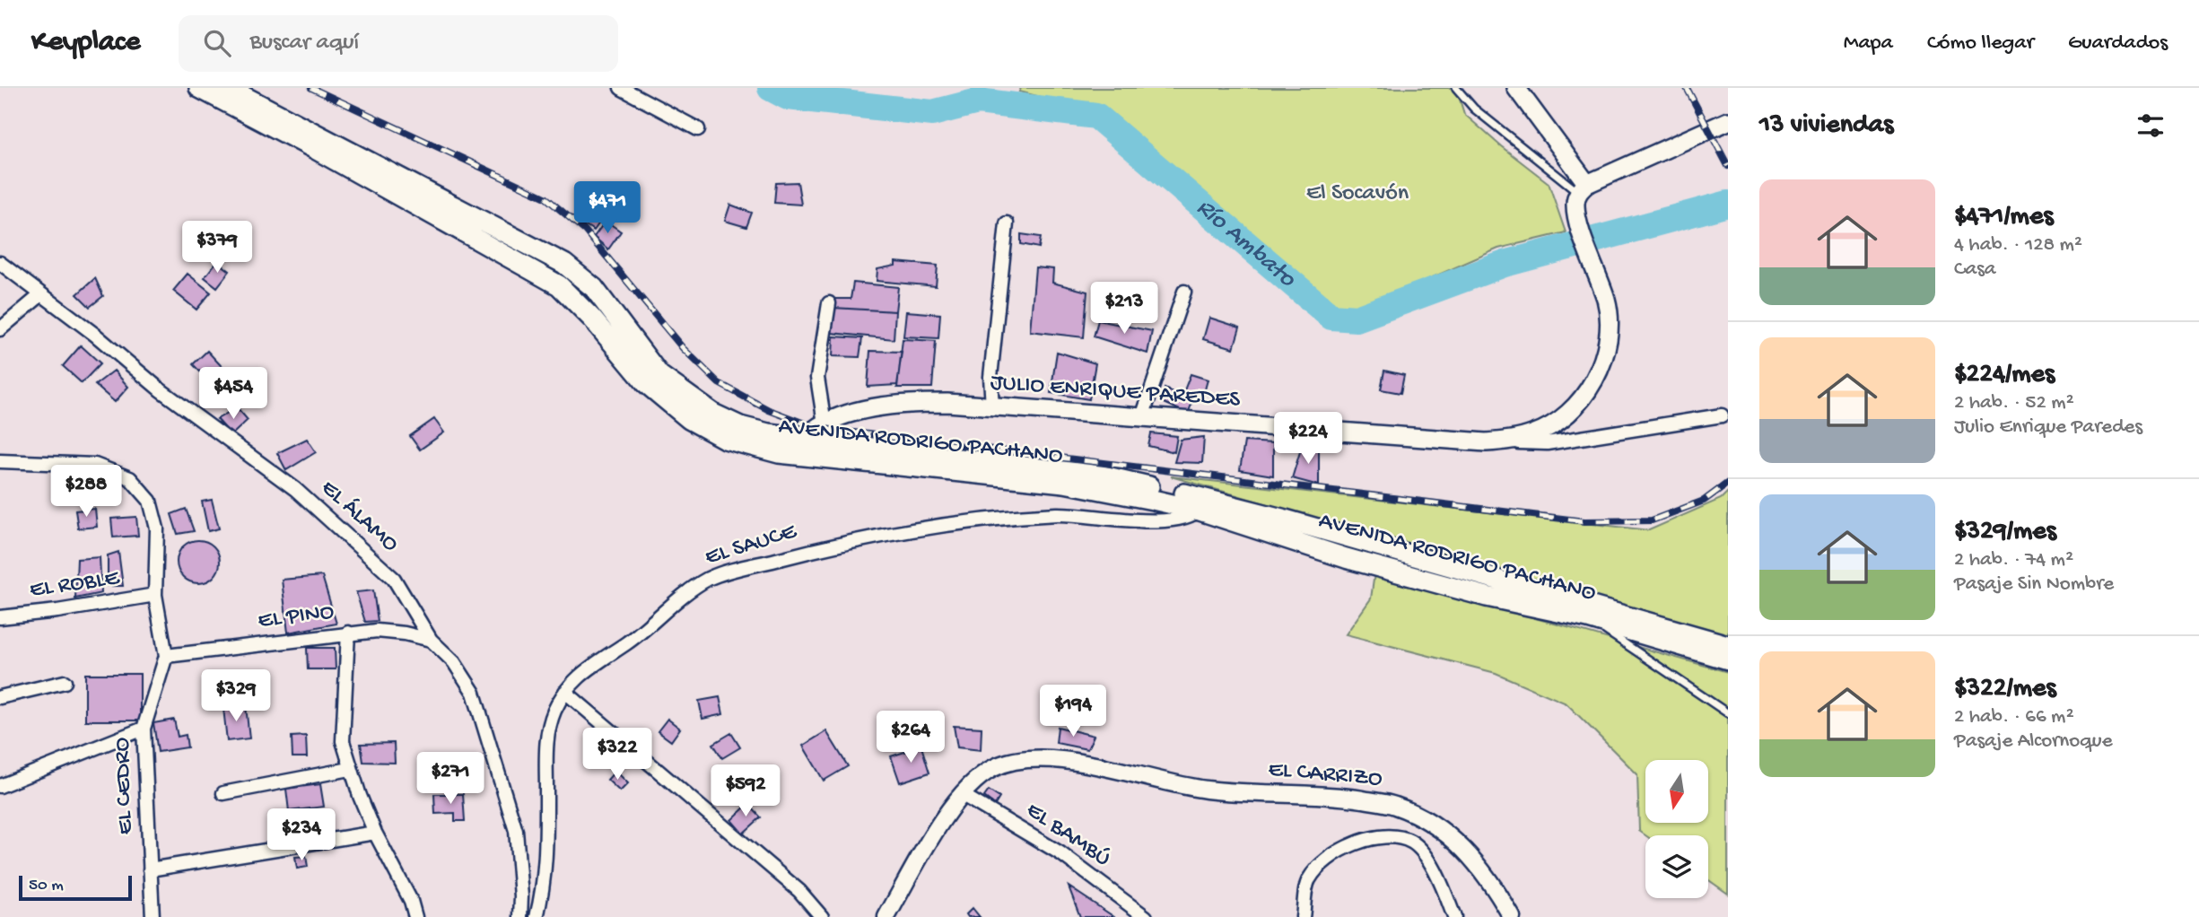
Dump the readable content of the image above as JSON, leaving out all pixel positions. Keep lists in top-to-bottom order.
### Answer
{
  "streets": {
    "main road": ["JULIO ENRIQUE PAREDES", "AVENIDA RODRIGO PACHANO"],
    "street": [
      "EL ÁLAMO",
      "EL SAUCE",
      "EL ROBLE",
      "EL PINO",
      "EL CARRIZO",
      "EL CEDRO",
      "EL BAMBÚ"
    ]
  },
  "crossings": [
    ["JULIO ENRIQUE PAREDES", "AVENIDA RODRIGO PACHANO"],
    ["AVENIDA RODRIGO PACHANO", "EL SAUCE"],
    ["EL ÁLAMO", "EL PINO"],
    ["EL PINO", "EL CEDRO"],
    ["EL CARRIZO", "EL BAMBÚ"]
  ],
  "water": ["Río Ambato"],
  "parks": ["El Socavón"],
  "scale_bar": "50 m",
  "north": "bottom",
  "page": {
    "header": "Keyplace",
    "search": "Buscar aquí",
    "nav": ["Mapa", "Cómo llegar", "Guardados"],
    "heading": "13 viviendas",
    "list": [
      {
        "name": "$471/mes",
        "note": "4 hab. · 128 m² · Casa"
      },
      {
        "name": "$224/mes",
        "note": "2 hab. · 52 m² · Julio Enrique Paredes"
      },
      {
        "name": "$329/mes",
        "note": "2 hab. · 74 m² · Pasaje Sin Nombre"
      },
      {
        "name": "$322/mes",
        "note": "2 hab. · 66 m² · Pasaje Alcornoque"
      }
    ],
    "price": [
      "$471",
      "$379",
      "$213",
      "$454",
      "$224",
      "$288",
      "$329",
      "$194",
      "$264",
      "$322",
      "$271",
      "$592",
      "$234"
    ],
    "scale": "50 m"
  }
}
